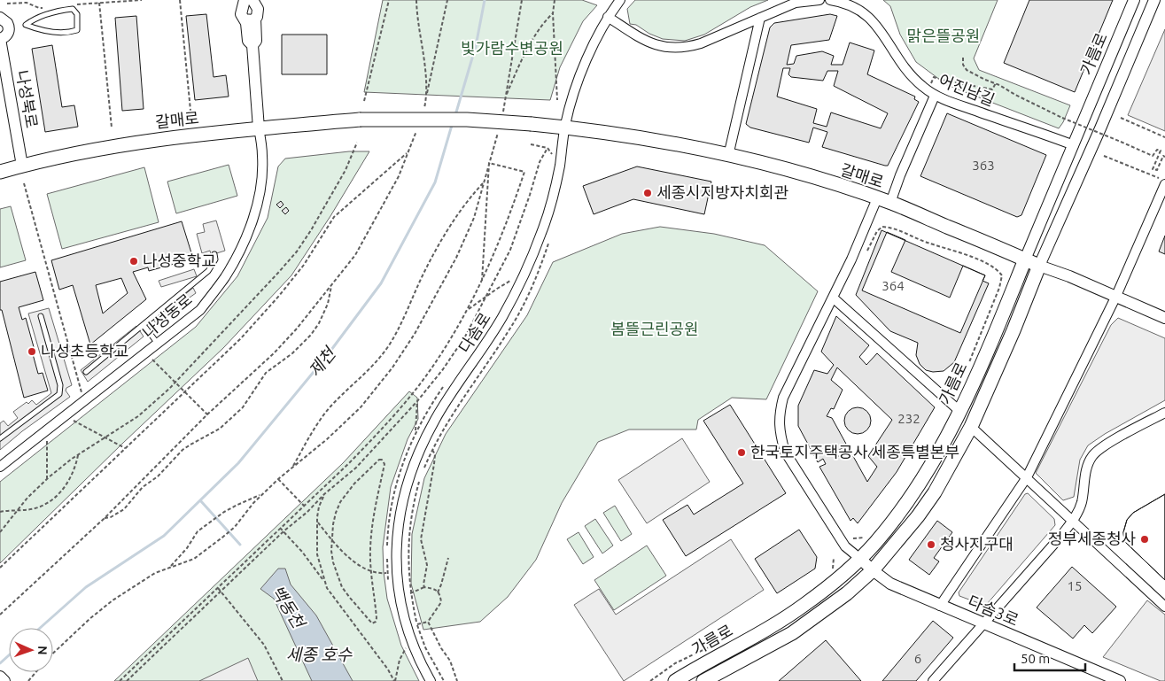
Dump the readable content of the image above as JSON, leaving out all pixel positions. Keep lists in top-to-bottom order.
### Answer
{
  "streets": {
    "main road": ["가름로", "갈매로"],
    "street": [
      "어진남길",
      "나성북로",
      "나성동로",
      "다솜로",
      "다솜3로"
    ]
  },
  "crossings": [
    ["가름로", "어진남길"],
    ["가름로", "갈매로"],
    ["가름로", "다솜3로"],
    ["나성북로", "갈매로"],
    ["갈매로", "나성동로"],
    ["갈매로", "다솜로"]
  ],
  "water": ["제천", "백동천", "세종 호수"],
  "parks": ["맑은뜰공원", "빛가람수변공원", "봄뜰근린공원"],
  "places": [
    "세종시지방자치회관",
    "나성중학교",
    "나성초등학교",
    "한국토지주택공사 세종특별본부",
    "정부세종청사",
    "청사지구대"
  ],
  "house_numbers": [
    "363",
    "364",
    "232",
    "15",
    "6"
  ],
  "scale_bar": "50 m",
  "north": "right"
}
